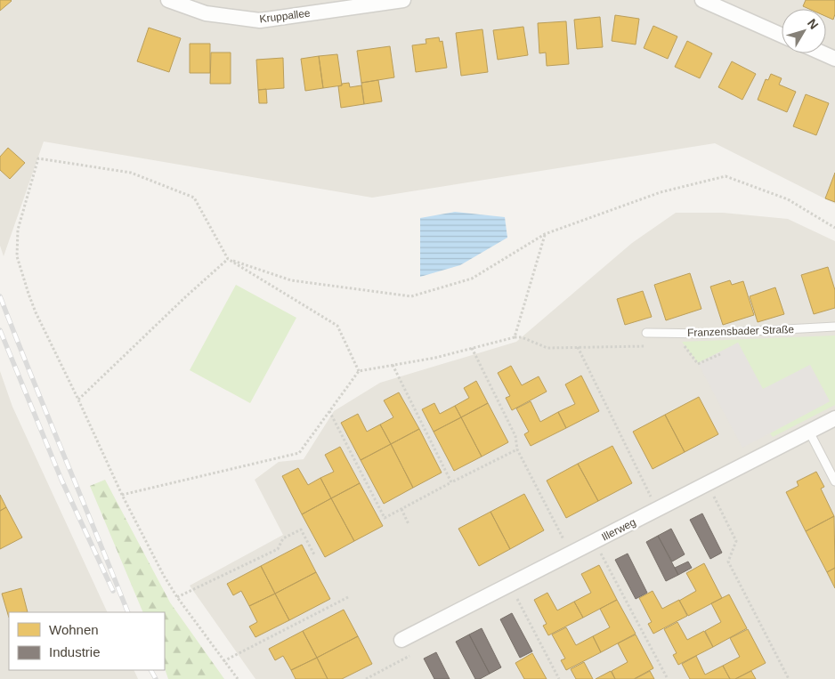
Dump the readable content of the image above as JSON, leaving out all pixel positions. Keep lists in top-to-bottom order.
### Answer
{
  "streets": {
    "street": ["Kruppallee", "Illerweg"],
    "lane": ["Franzensbader Straße"]
  },
  "legend": ["Wohnen", "Industrie"],
  "north": "top right"
}
